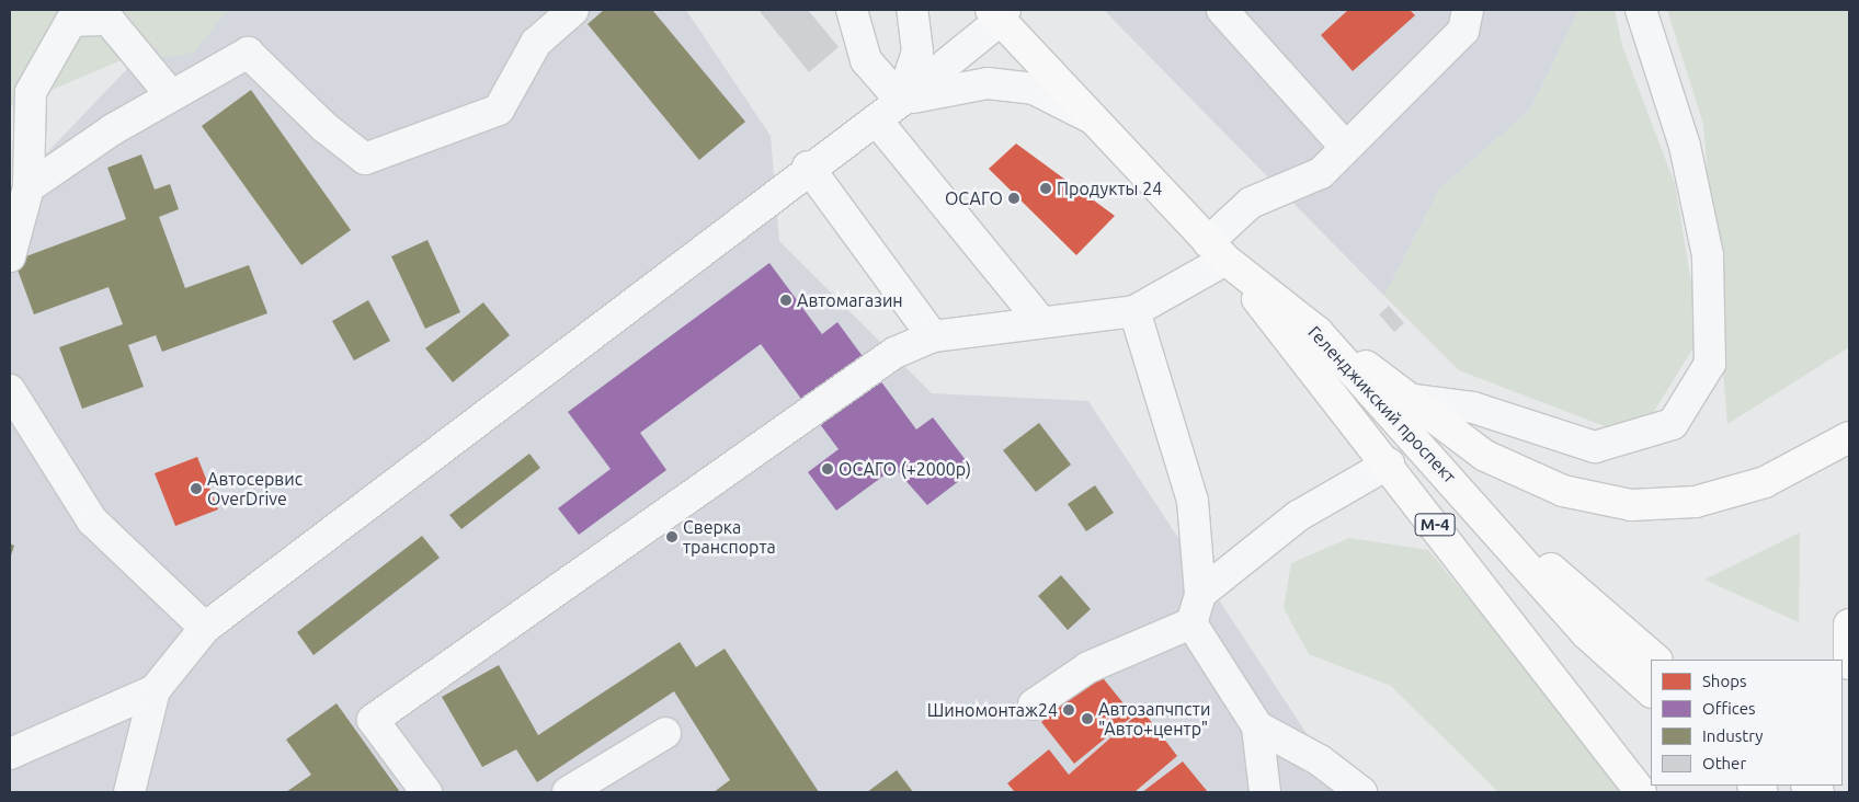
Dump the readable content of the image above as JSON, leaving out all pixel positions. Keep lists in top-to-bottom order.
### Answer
{
  "streets": {
    "main road": ["Геленджикский проспект", "М-4"]
  },
  "crossings": [
    ["Геленджикский проспект", "М-4"]
  ],
  "places": [
    "Продукты 24",
    "ОСАГО",
    "Автомагазин",
    "ОСАГО (+2000р)",
    "Автосервис OverDrive",
    "Сверка транспорта",
    "Шиномонтаж24",
    "Автозапчпсти \"Авто+центр\""
  ],
  "legend": [
    "Shops",
    "Offices",
    "Industry",
    "Other"
  ]
}
